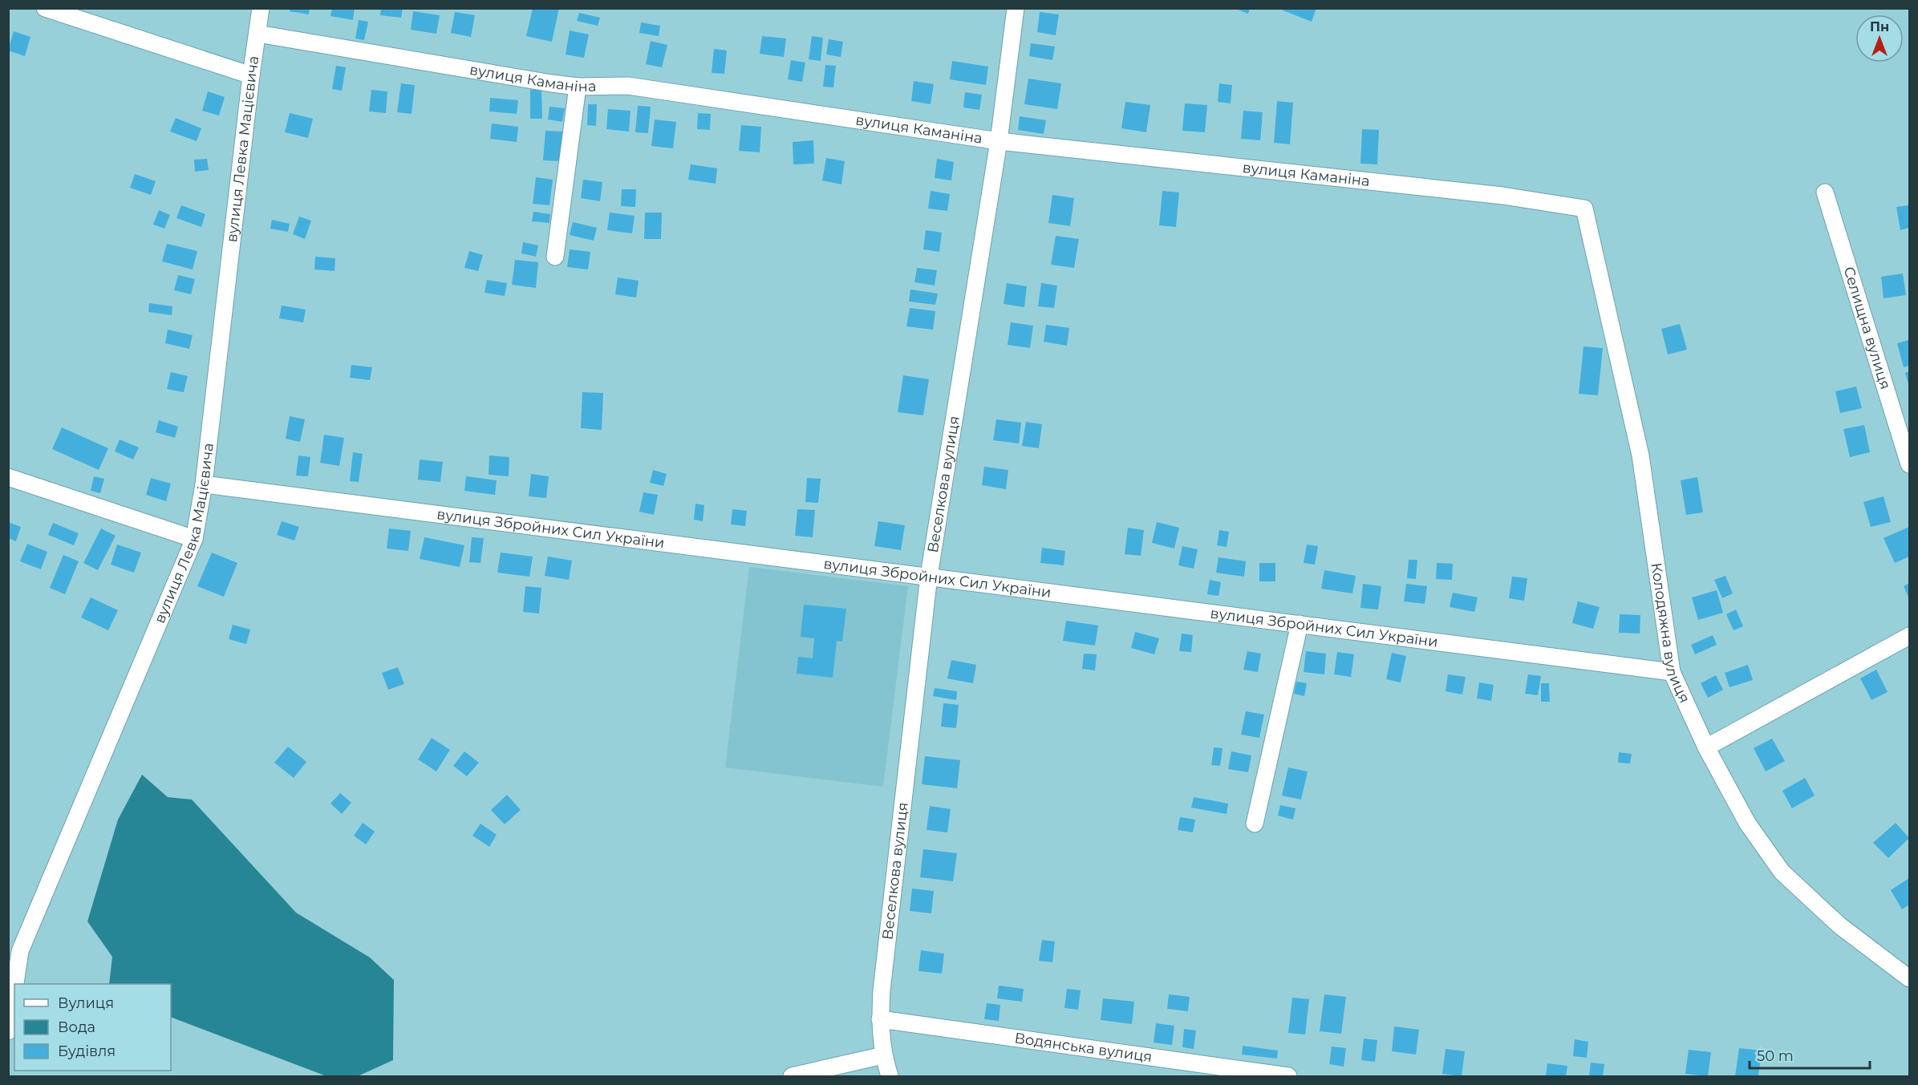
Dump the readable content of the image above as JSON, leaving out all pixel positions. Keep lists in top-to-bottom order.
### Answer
{
  "streets": {
    "street": [
      "вулиця Каманіна",
      "вулиця Левка Мацієвича",
      "Селищна вулиця",
      "Веселкова вулиця",
      "вулиця Збройних Сил України",
      "Колодяжна вулиця",
      "Водянська вулиця"
    ]
  },
  "crossings": [
    ["вулиця Каманіна", "вулиця Левка Мацієвича"],
    ["вулиця Каманіна", "Веселкова вулиця"],
    ["вулиця Каманіна", "Колодяжна вулиця"],
    ["вулиця Левка Мацієвича", "вулиця Збройних Сил України"],
    ["Веселкова вулиця", "вулиця Збройних Сил України"],
    ["Веселкова вулиця", "Водянська вулиця"],
    ["вулиця Збройних Сил України", "Колодяжна вулиця"]
  ],
  "legend": ["Вулиця", "Вода", "Будівля"],
  "scale_bar": "50 m",
  "north": "top"
}
